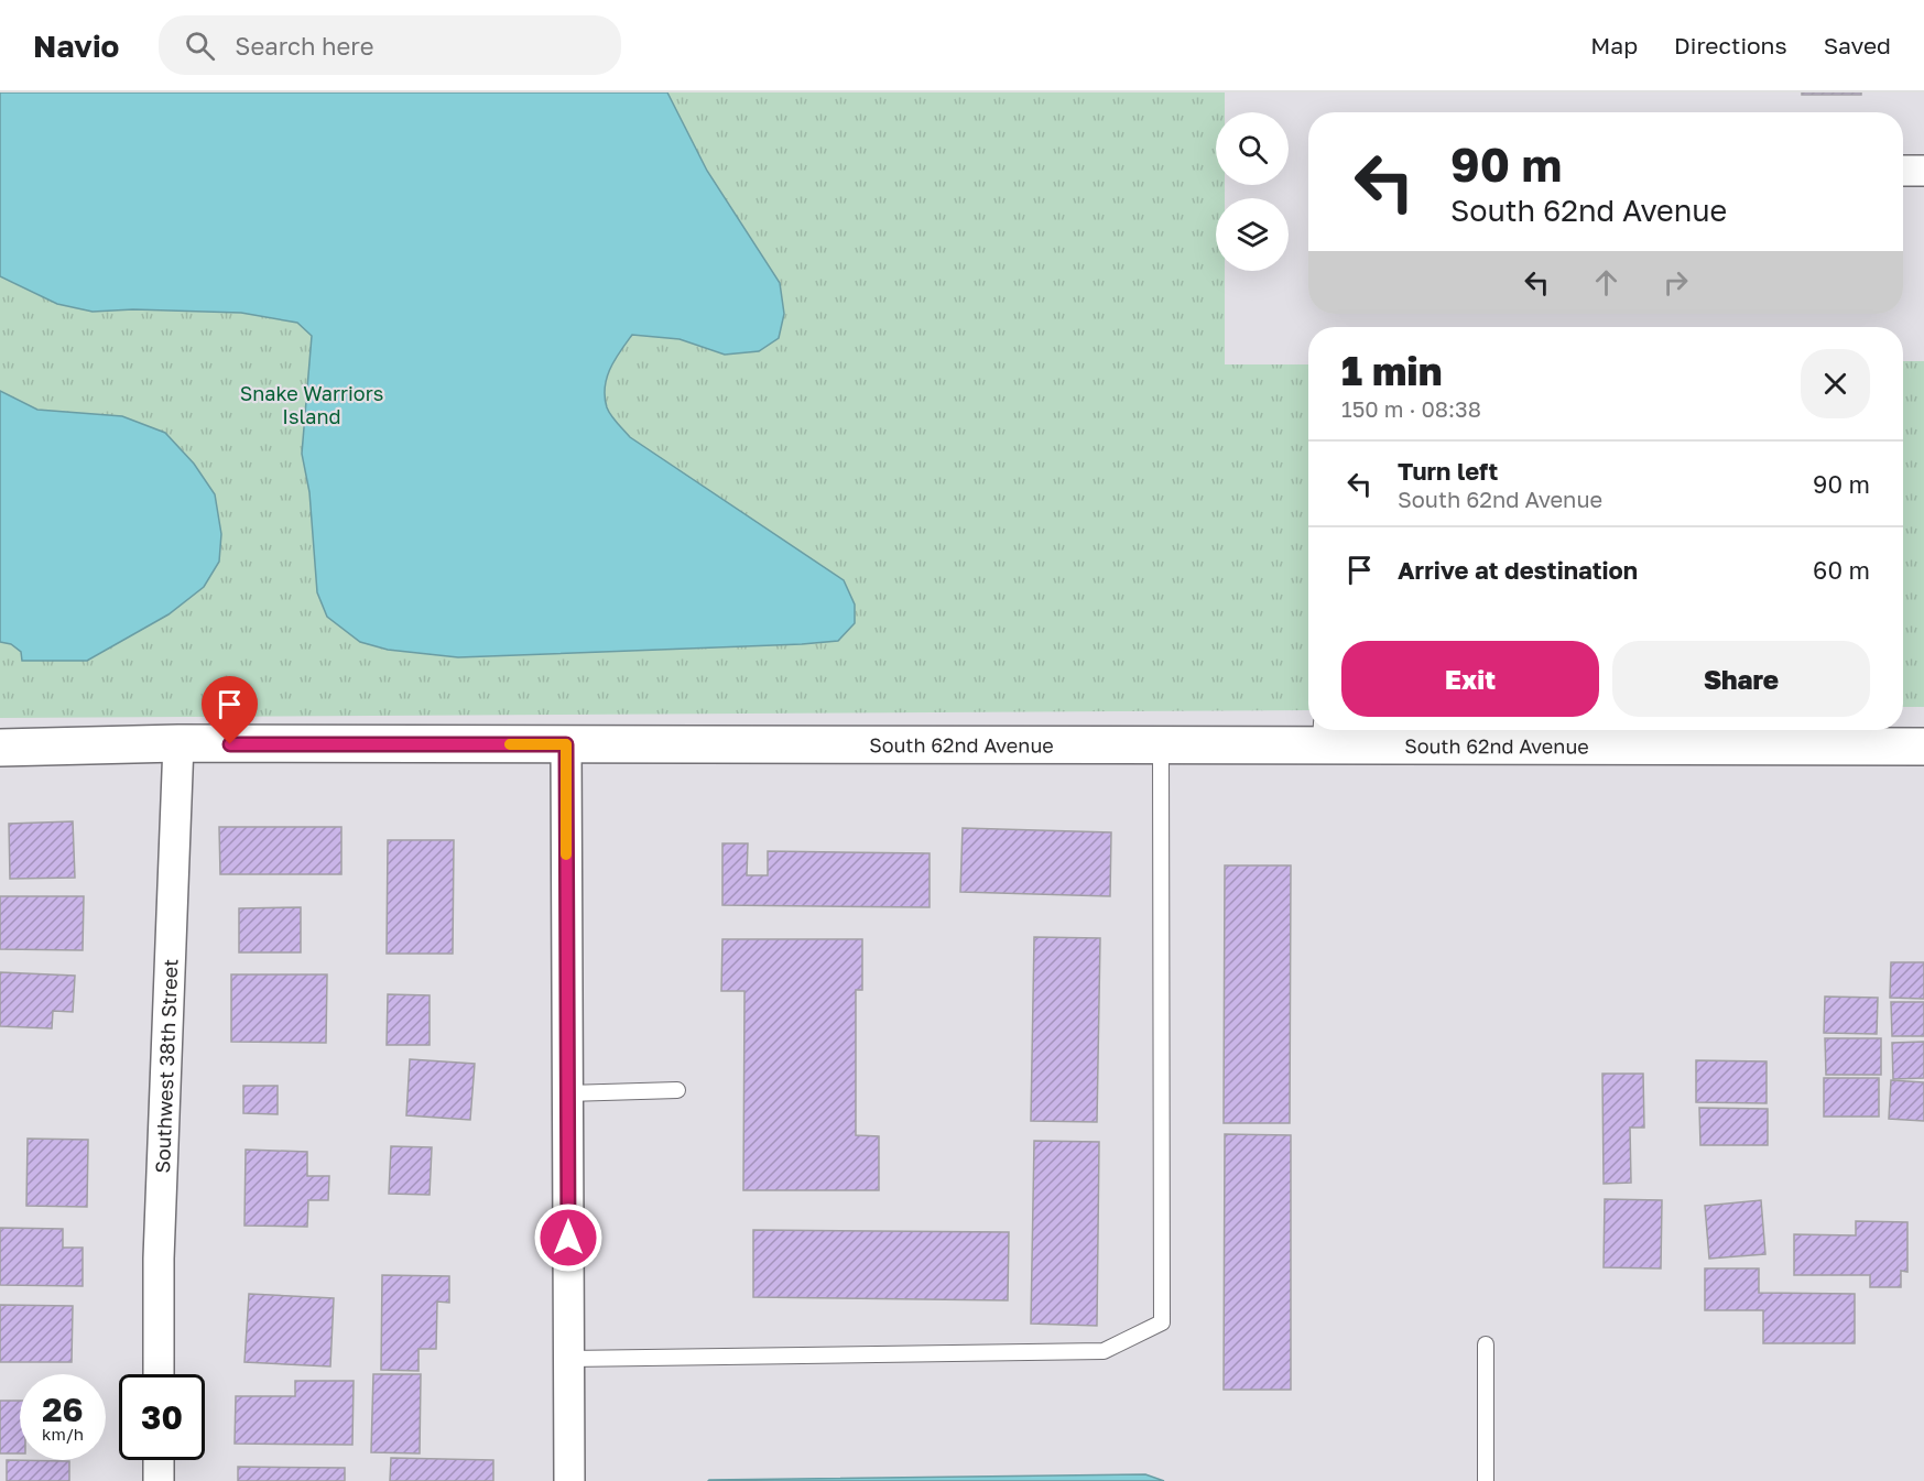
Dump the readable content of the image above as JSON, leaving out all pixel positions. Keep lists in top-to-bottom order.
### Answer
{
  "streets": {
    "street": ["South 62nd Avenue", "Southwest 38th Street"]
  },
  "crossings": [
    ["South 62nd Avenue", "Southwest 38th Street"]
  ],
  "parks": ["Snake Warriors Island"],
  "page": {
    "header": "Navio",
    "search": "Search here",
    "nav": ["Map", "Directions", "Saved"],
    "turn": ["90 m", "South 62nd Avenue"],
    "heading": ["1 min", "150 m · 08:38"],
    "list": [
      {
        "name": "Turn left",
        "note": "South 62nd Avenue",
        "value": "90 m"
      },
      {
        "name": "Arrive at destination",
        "value": "60 m"
      }
    ],
    "buttons": ["Exit", "Share"],
    "speed": "26 km/h",
    "limit": "30"
  }
}
